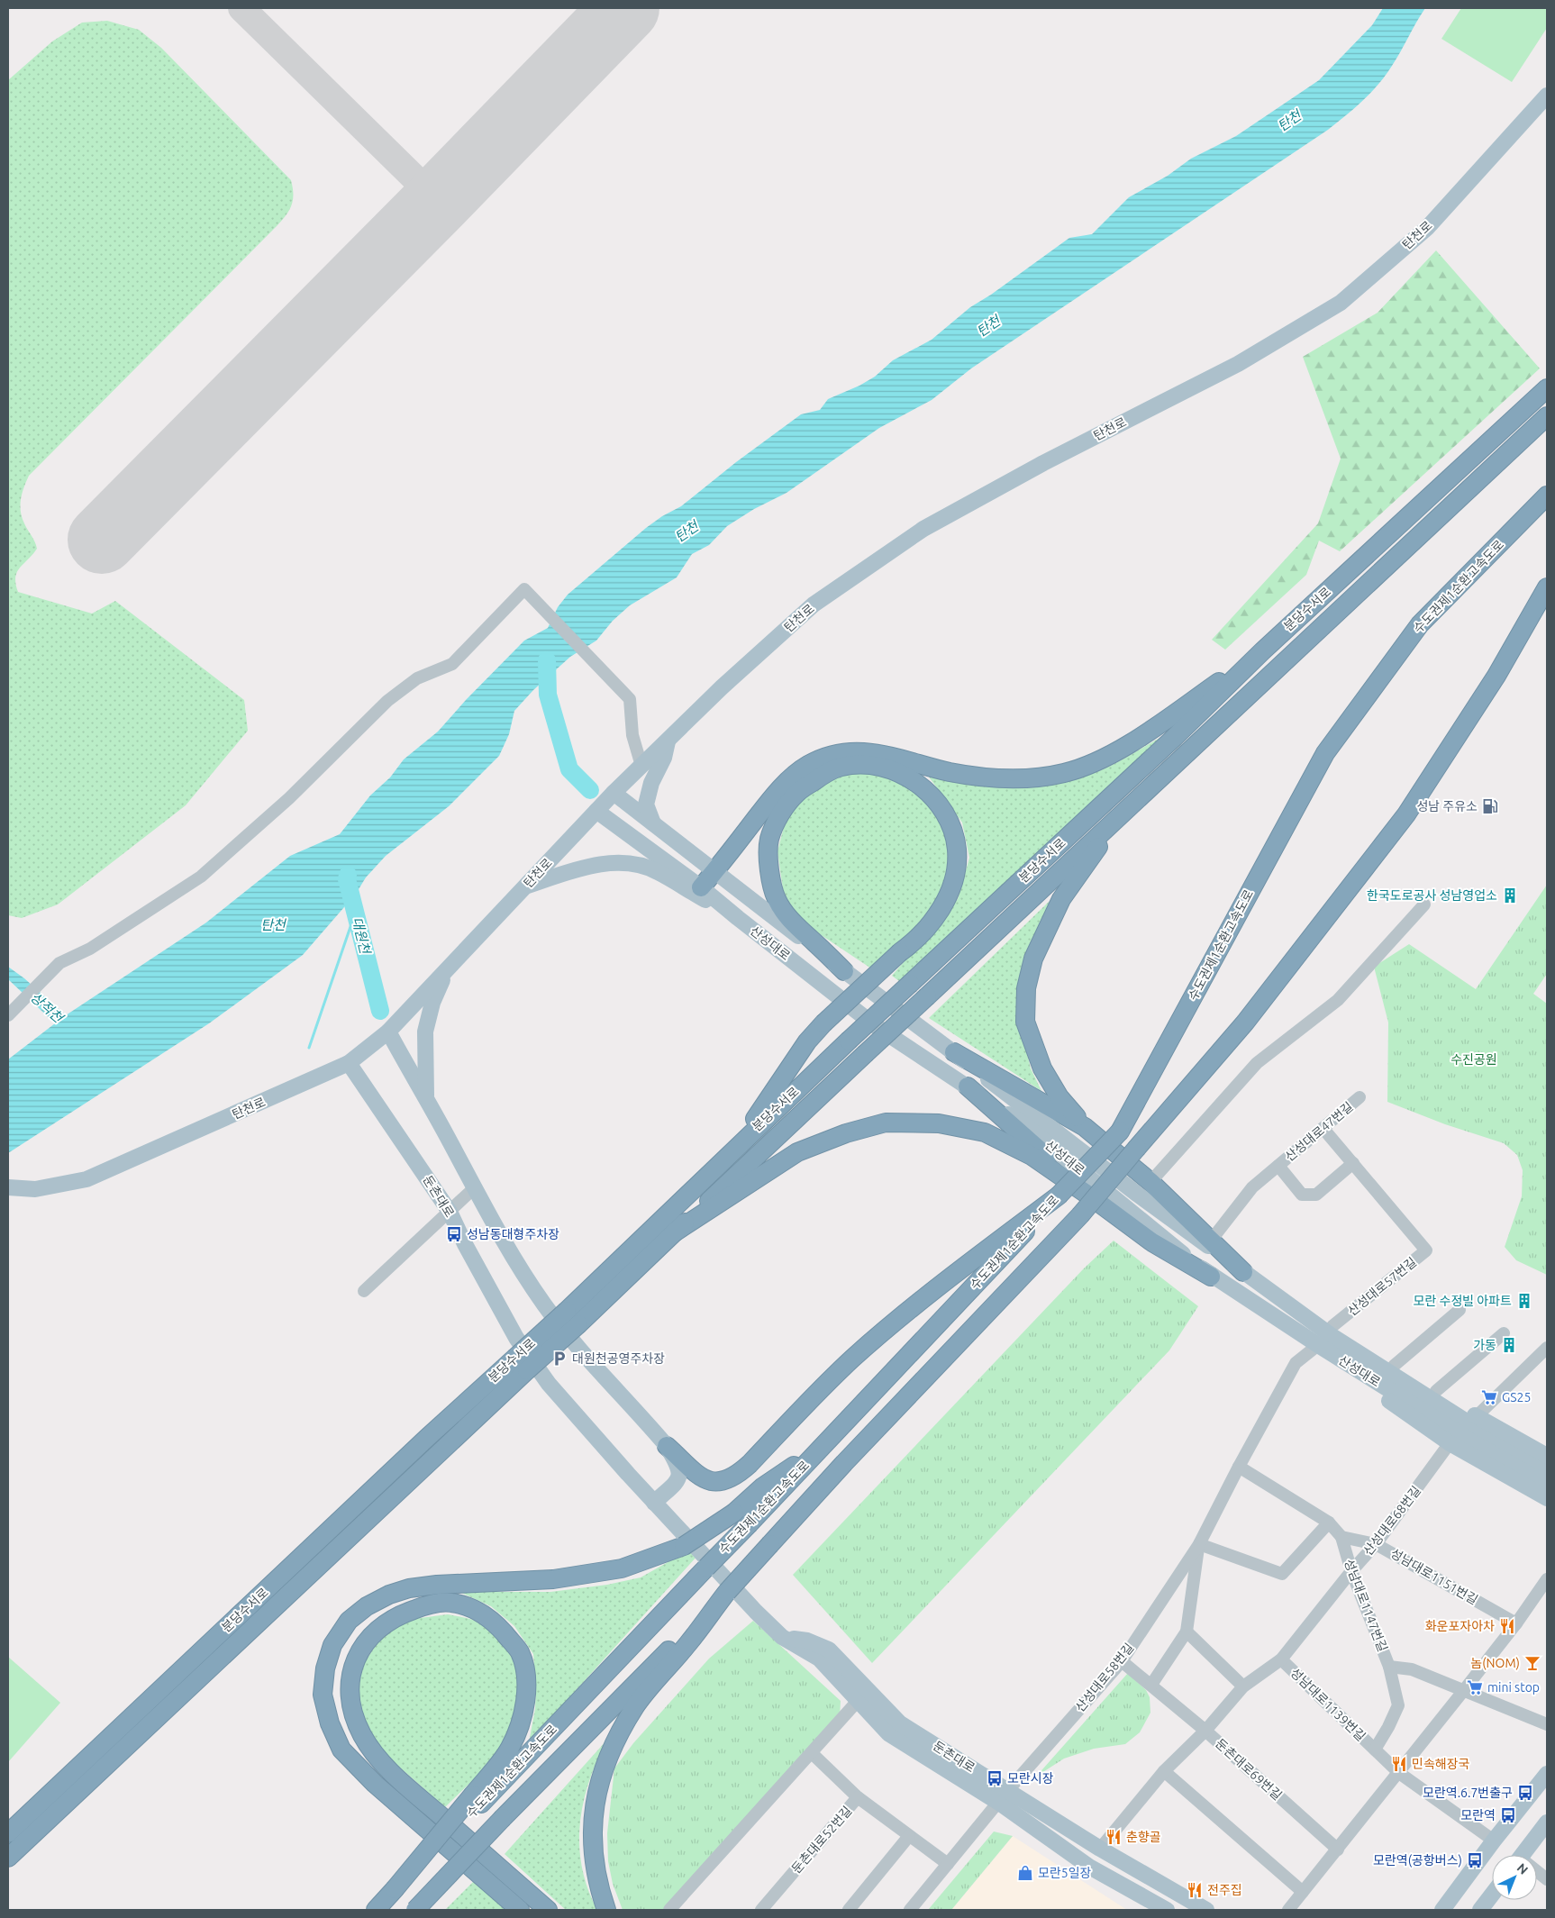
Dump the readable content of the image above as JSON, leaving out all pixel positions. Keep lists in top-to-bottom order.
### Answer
{
  "streets": {
    "highway": ["수도권제1순환고속도로", "분당수서로"],
    "main road": ["탄천로", "산성대로", "둔촌대로"],
    "street": [
      "산성대로47번길",
      "산성대로57번길",
      "산성대로68번길",
      "성남대로1151번길",
      "성남대로1147번길",
      "산성대로58번길",
      "성남대로1139번길",
      "둔촌대로69번길",
      "둔촌대로52번길"
    ]
  },
  "crossings": [
    ["탄천로", "산성대로"],
    ["탄천로", "둔촌대로"],
    ["산성대로", "산성대로58번길"],
    ["산성대로47번길", "산성대로57번길"],
    ["둔촌대로", "산성대로58번길"],
    ["둔촌대로", "둔촌대로69번길"],
    ["산성대로68번길", "성남대로1151번길"],
    ["산성대로68번길", "성남대로1147번길"],
    ["산성대로68번길", "성남대로1139번길"],
    ["산성대로68번길", "둔촌대로69번길"],
    ["성남대로1151번길", "성남대로1147번길"],
    ["성남대로1147번길", "성남대로1139번길"],
    ["성남대로1139번길", "둔촌대로69번길"]
  ],
  "water": ["탄천", "대원천", "상적천"],
  "parks": ["수진공원"],
  "places": {
    "fuel station": ["성남 주유소"],
    "building": ["한국도로공사 성남영업소", "모란 수정빌 아파트", "가동"],
    "bus stop": [
      "성남동대형주차장",
      "모란시장",
      "모란역.6.7번출구",
      "모란역",
      "모란역(공항버스)"
    ],
    "parking": ["대원천공영주차장"],
    "supermarket": ["GS25", "mini stop"],
    "restaurant": [
      "화운포자아차",
      "민속해장국",
      "춘향골",
      "전주집"
    ],
    "bar": ["놈(NOM)"],
    "shop": ["모란5일장"]
  },
  "north": "top right"
}
